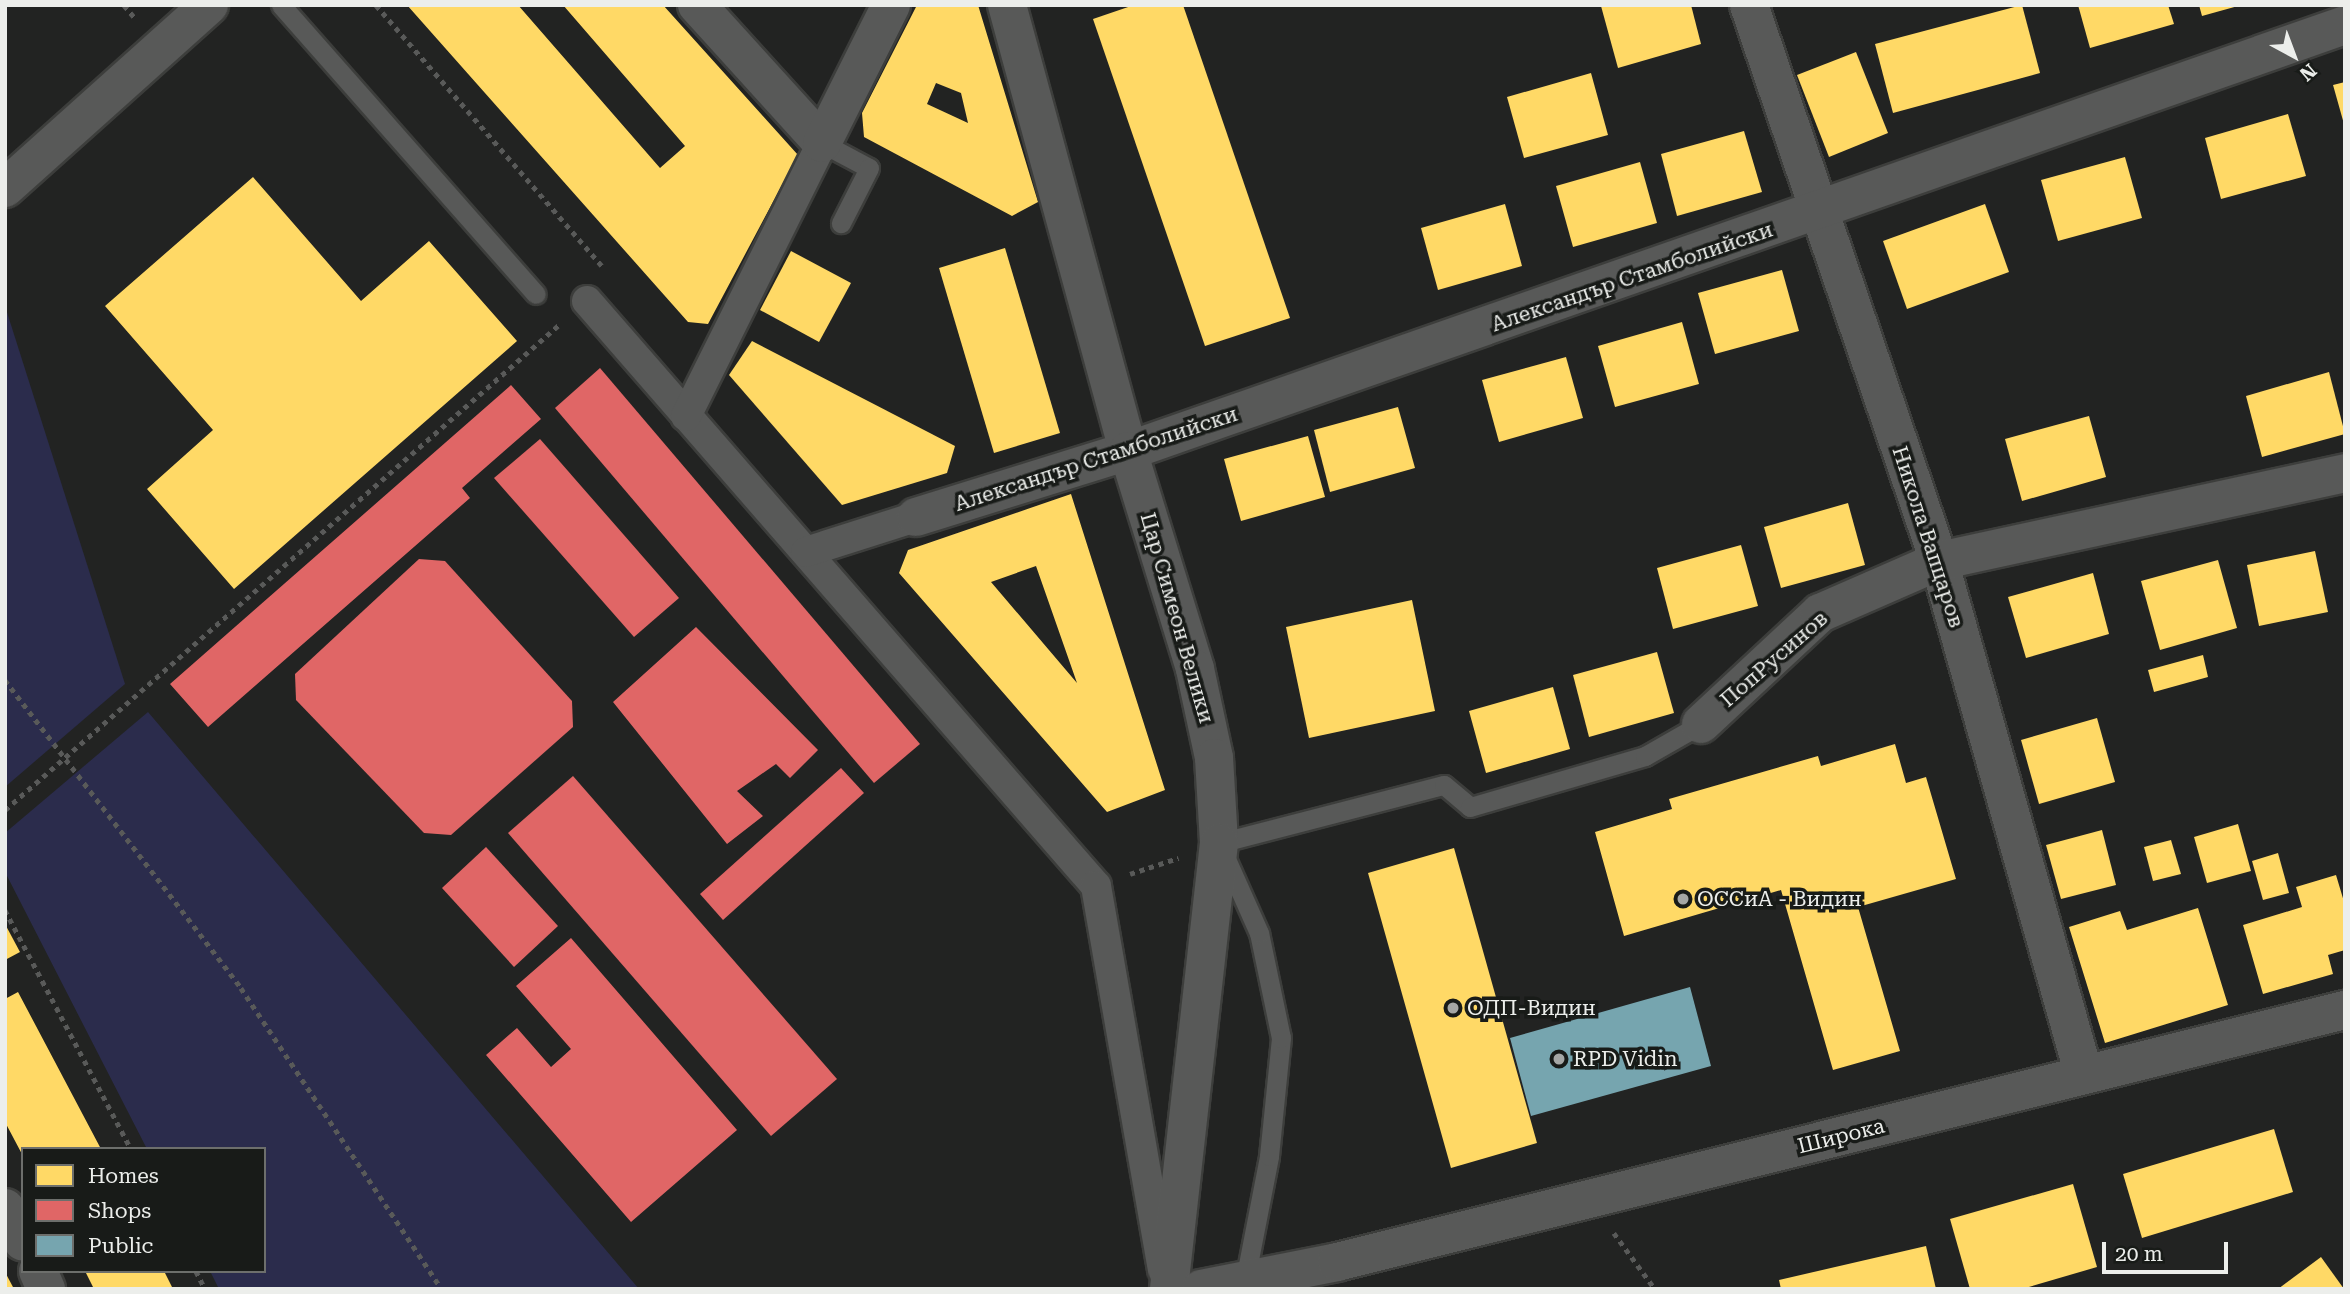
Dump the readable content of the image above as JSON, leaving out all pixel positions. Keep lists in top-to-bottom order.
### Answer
{
  "streets": {
    "street": [
      "Александър Стамболийски",
      "Никола Вапцаров",
      "Цар Симеон Велики",
      "ПопРусинов",
      "Широка"
    ]
  },
  "crossings": [
    ["Александър Стамболийски", "Никола Вапцаров"],
    ["Александър Стамболийски", "Цар Симеон Велики"],
    ["Никола Вапцаров", "ПопРусинов"],
    ["Никола Вапцаров", "Широка"],
    ["Цар Симеон Велики", "ПопРусинов"]
  ],
  "places": ["ОССиА - Видин", "ОДП-Видин", "RPD Vidin"],
  "legend": ["Homes", "Shops", "Public"],
  "scale_bar": "20 m",
  "north": "bottom right"
}
